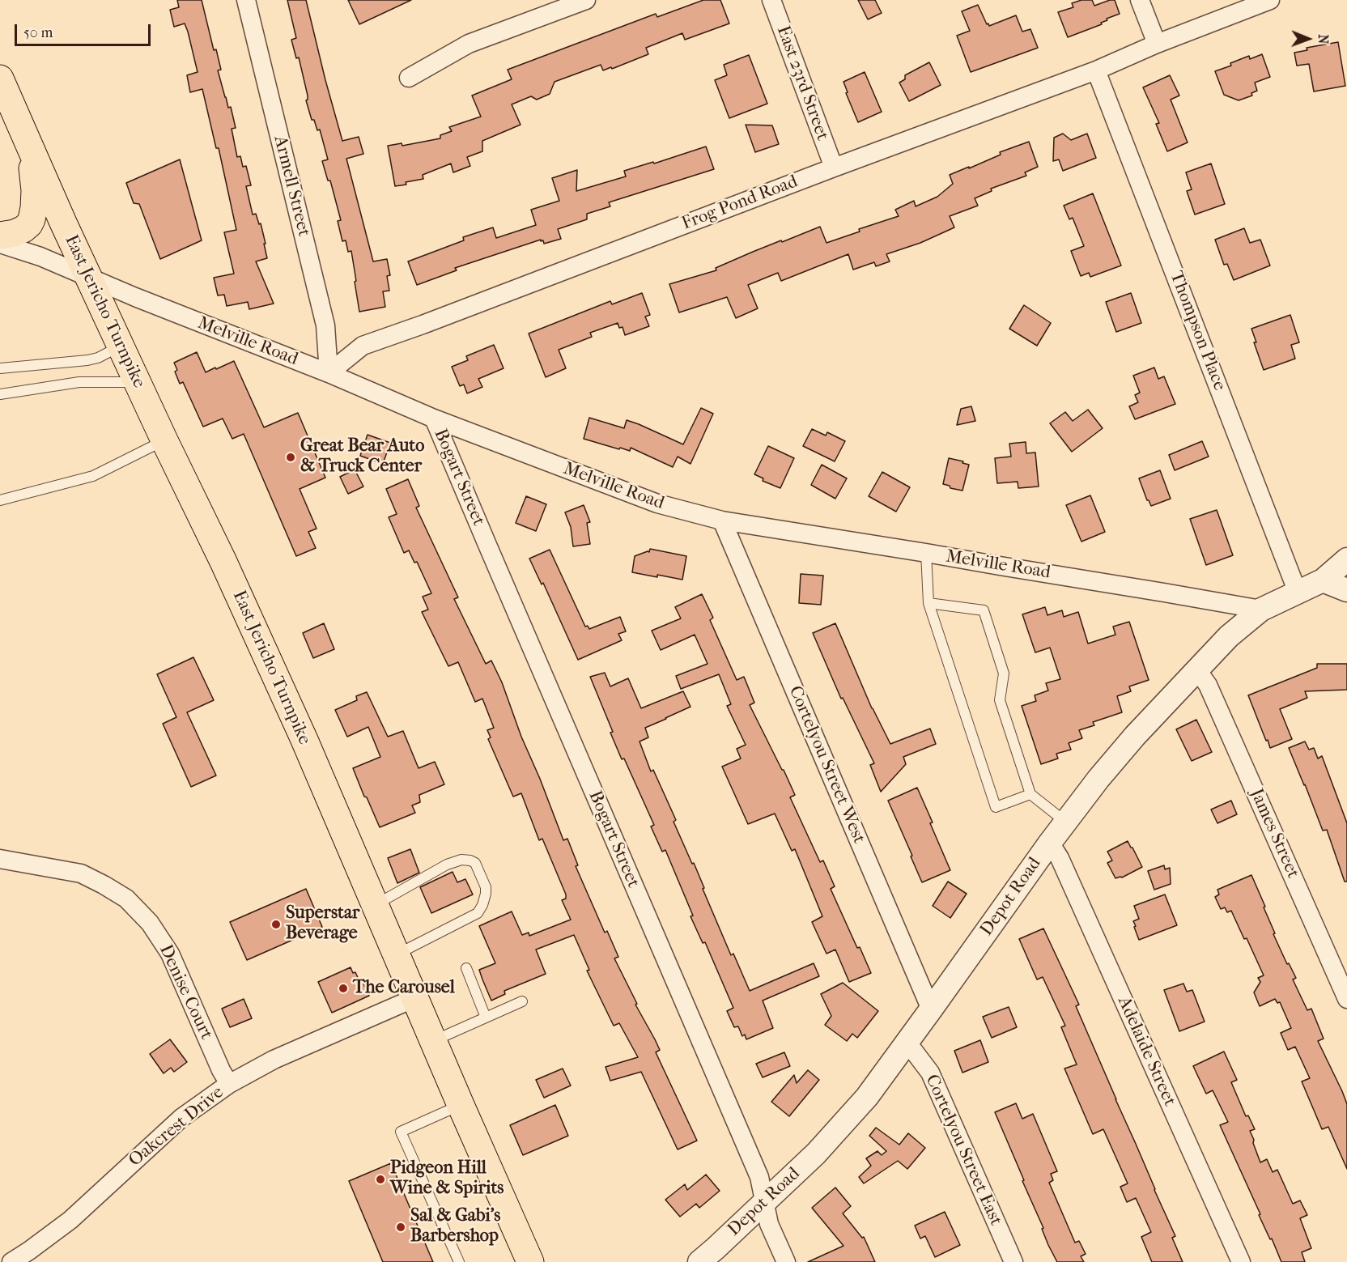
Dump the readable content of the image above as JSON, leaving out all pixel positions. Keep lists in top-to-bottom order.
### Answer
{
  "streets": {
    "main road": ["East Jericho Turnpike"],
    "street": [
      "East 23rd Street",
      "Armell Street",
      "Frog Pond Road",
      "Thompson Place",
      "Melville Road",
      "Bogart Street",
      "Cortelyou Street West",
      "James Street",
      "Depot Road",
      "Denise Court",
      "Adelaide Street",
      "Oakcrest Drive",
      "Cortelyou Street East"
    ]
  },
  "crossings": [
    ["East 23rd Street", "Frog Pond Road"],
    ["Armell Street", "Frog Pond Road"],
    ["Armell Street", "Melville Road"],
    ["Frog Pond Road", "Thompson Place"],
    ["Frog Pond Road", "Melville Road"],
    ["East Jericho Turnpike", "Melville Road"],
    ["East Jericho Turnpike", "Oakcrest Drive"],
    ["Thompson Place", "Depot Road"],
    ["Melville Road", "Bogart Street"],
    ["Melville Road", "Cortelyou Street West"],
    ["Melville Road", "Depot Road"],
    ["Bogart Street", "Depot Road"],
    ["Cortelyou Street West", "Depot Road"],
    ["James Street", "Depot Road"],
    ["Depot Road", "Adelaide Street"],
    ["Depot Road", "Cortelyou Street East"],
    ["Denise Court", "Oakcrest Drive"]
  ],
  "places": [
    "Great Bear Auto & Truck Center",
    "Superstar Beverage",
    "The Carousel",
    "Pidgeon Hill Wine & Spirits",
    "Sal & Gabi's Barbershop"
  ],
  "scale_bar": "50 m",
  "north": "right"
}
